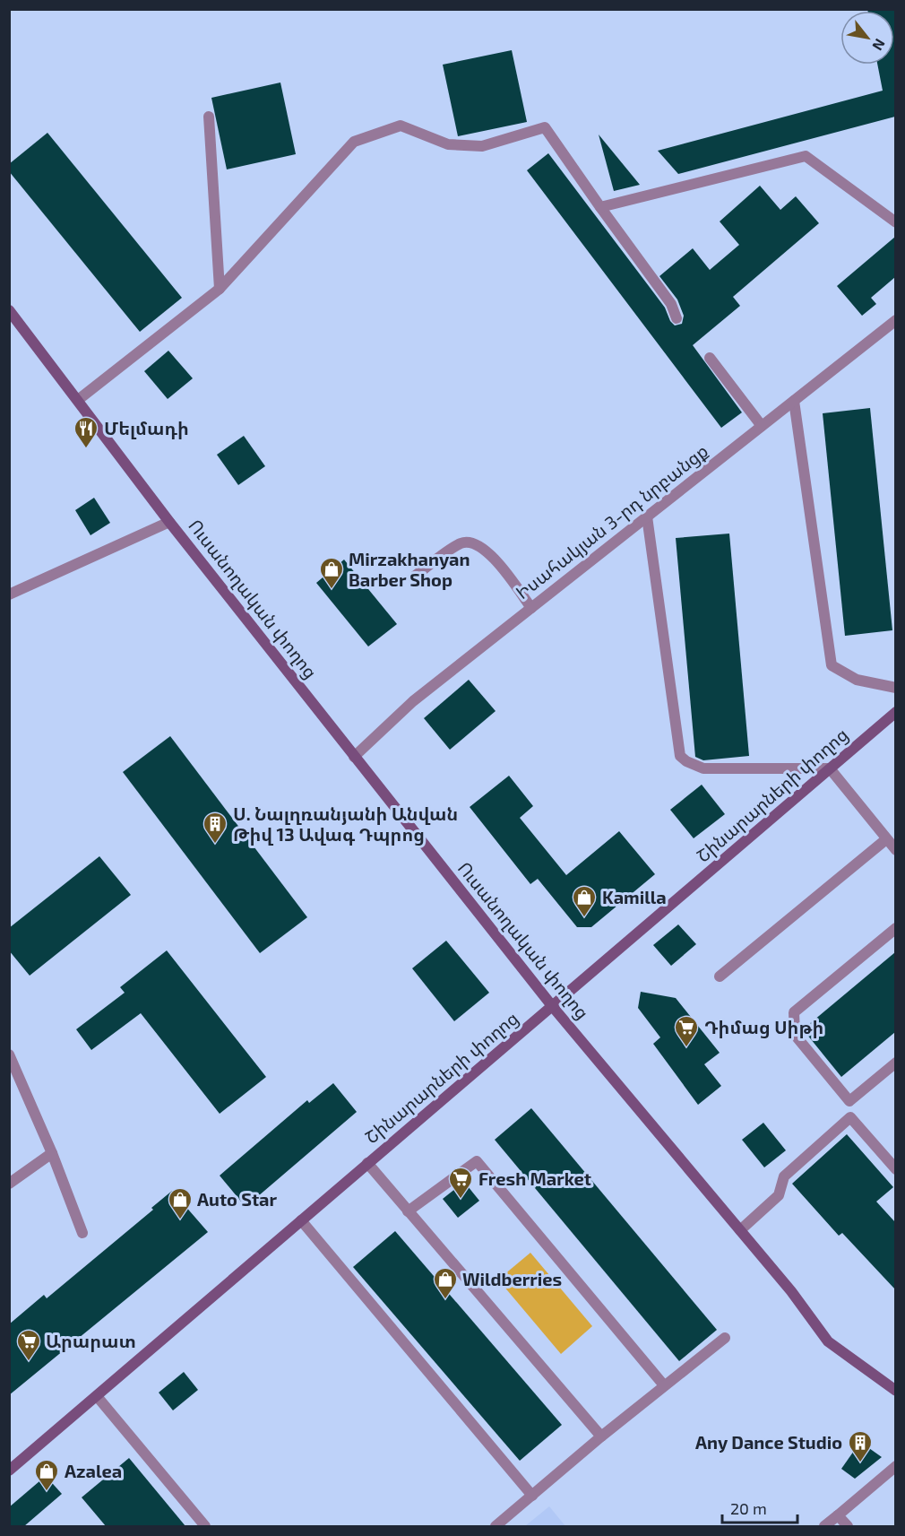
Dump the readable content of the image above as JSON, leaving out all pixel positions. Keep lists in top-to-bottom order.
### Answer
{
  "streets": {
    "street": ["Իսահակյան 3-րդ նրբանցք", "Ուսանողական փողոց", "Շինարարների փողոց"]
  },
  "crossings": [
    ["Իսահակյան 3-րդ նրբանցք", "Ուսանողական փողոց"],
    ["Ուսանողական փողոց", "Շինարարների փողոց"]
  ],
  "places": {
    "restaurant": ["Մելմադի"],
    "shop": [
      "Mirzakhanyan Barber Shop",
      "Kamilla",
      "Auto Star",
      "Wildberries",
      "Azalea"
    ],
    "building": ["Ս. Նալղռանյանի Անվան Թիվ 13 Ավագ Դպրոց", "Any Dance Studio"],
    "supermarket": ["Դիմաց Սիթի", "Fresh Market", "Արարատ"]
  },
  "scale_bar": "20 m",
  "north": "bottom right"
}
